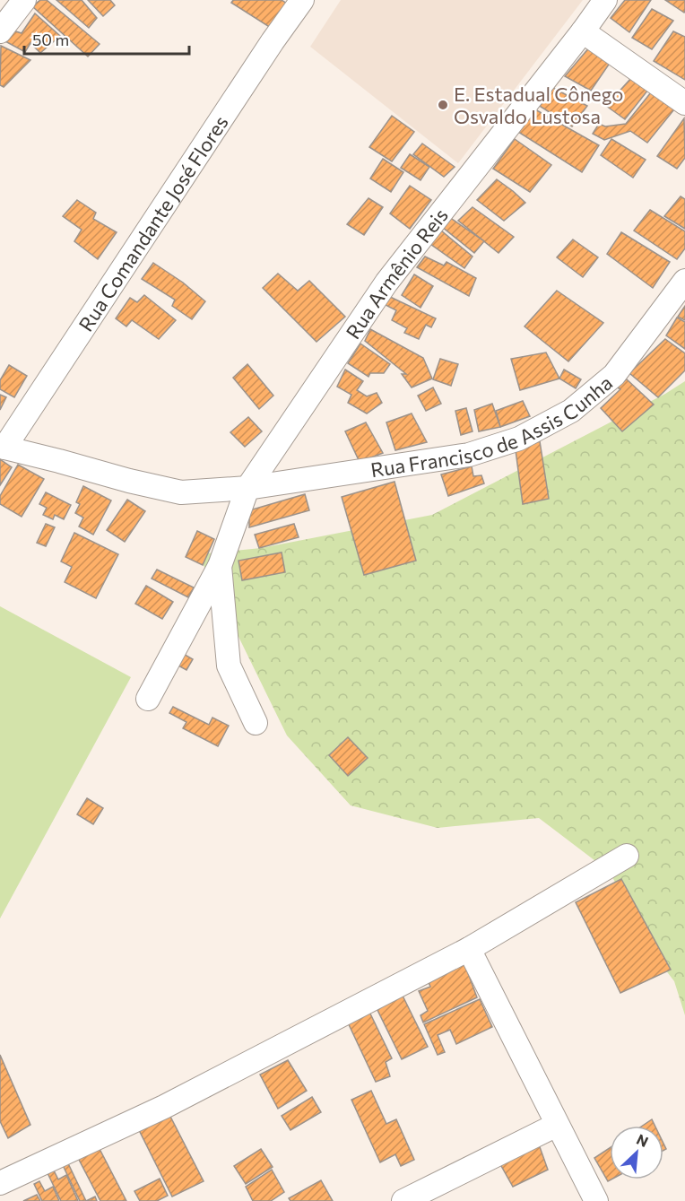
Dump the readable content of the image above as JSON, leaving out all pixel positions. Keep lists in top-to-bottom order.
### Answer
{
  "streets": {
    "street": ["Rua Comandante José Flores", "Rua Armênio Reis", "Rua Francisco de Assis Cunha"]
  },
  "crossings": [
    ["Rua Comandante José Flores", "Rua Francisco de Assis Cunha"],
    ["Rua Armênio Reis", "Rua Francisco de Assis Cunha"]
  ],
  "places": ["E. Estadual Cônego Osvaldo Lustosa"],
  "scale_bar": "50 m",
  "north": "top right"
}
